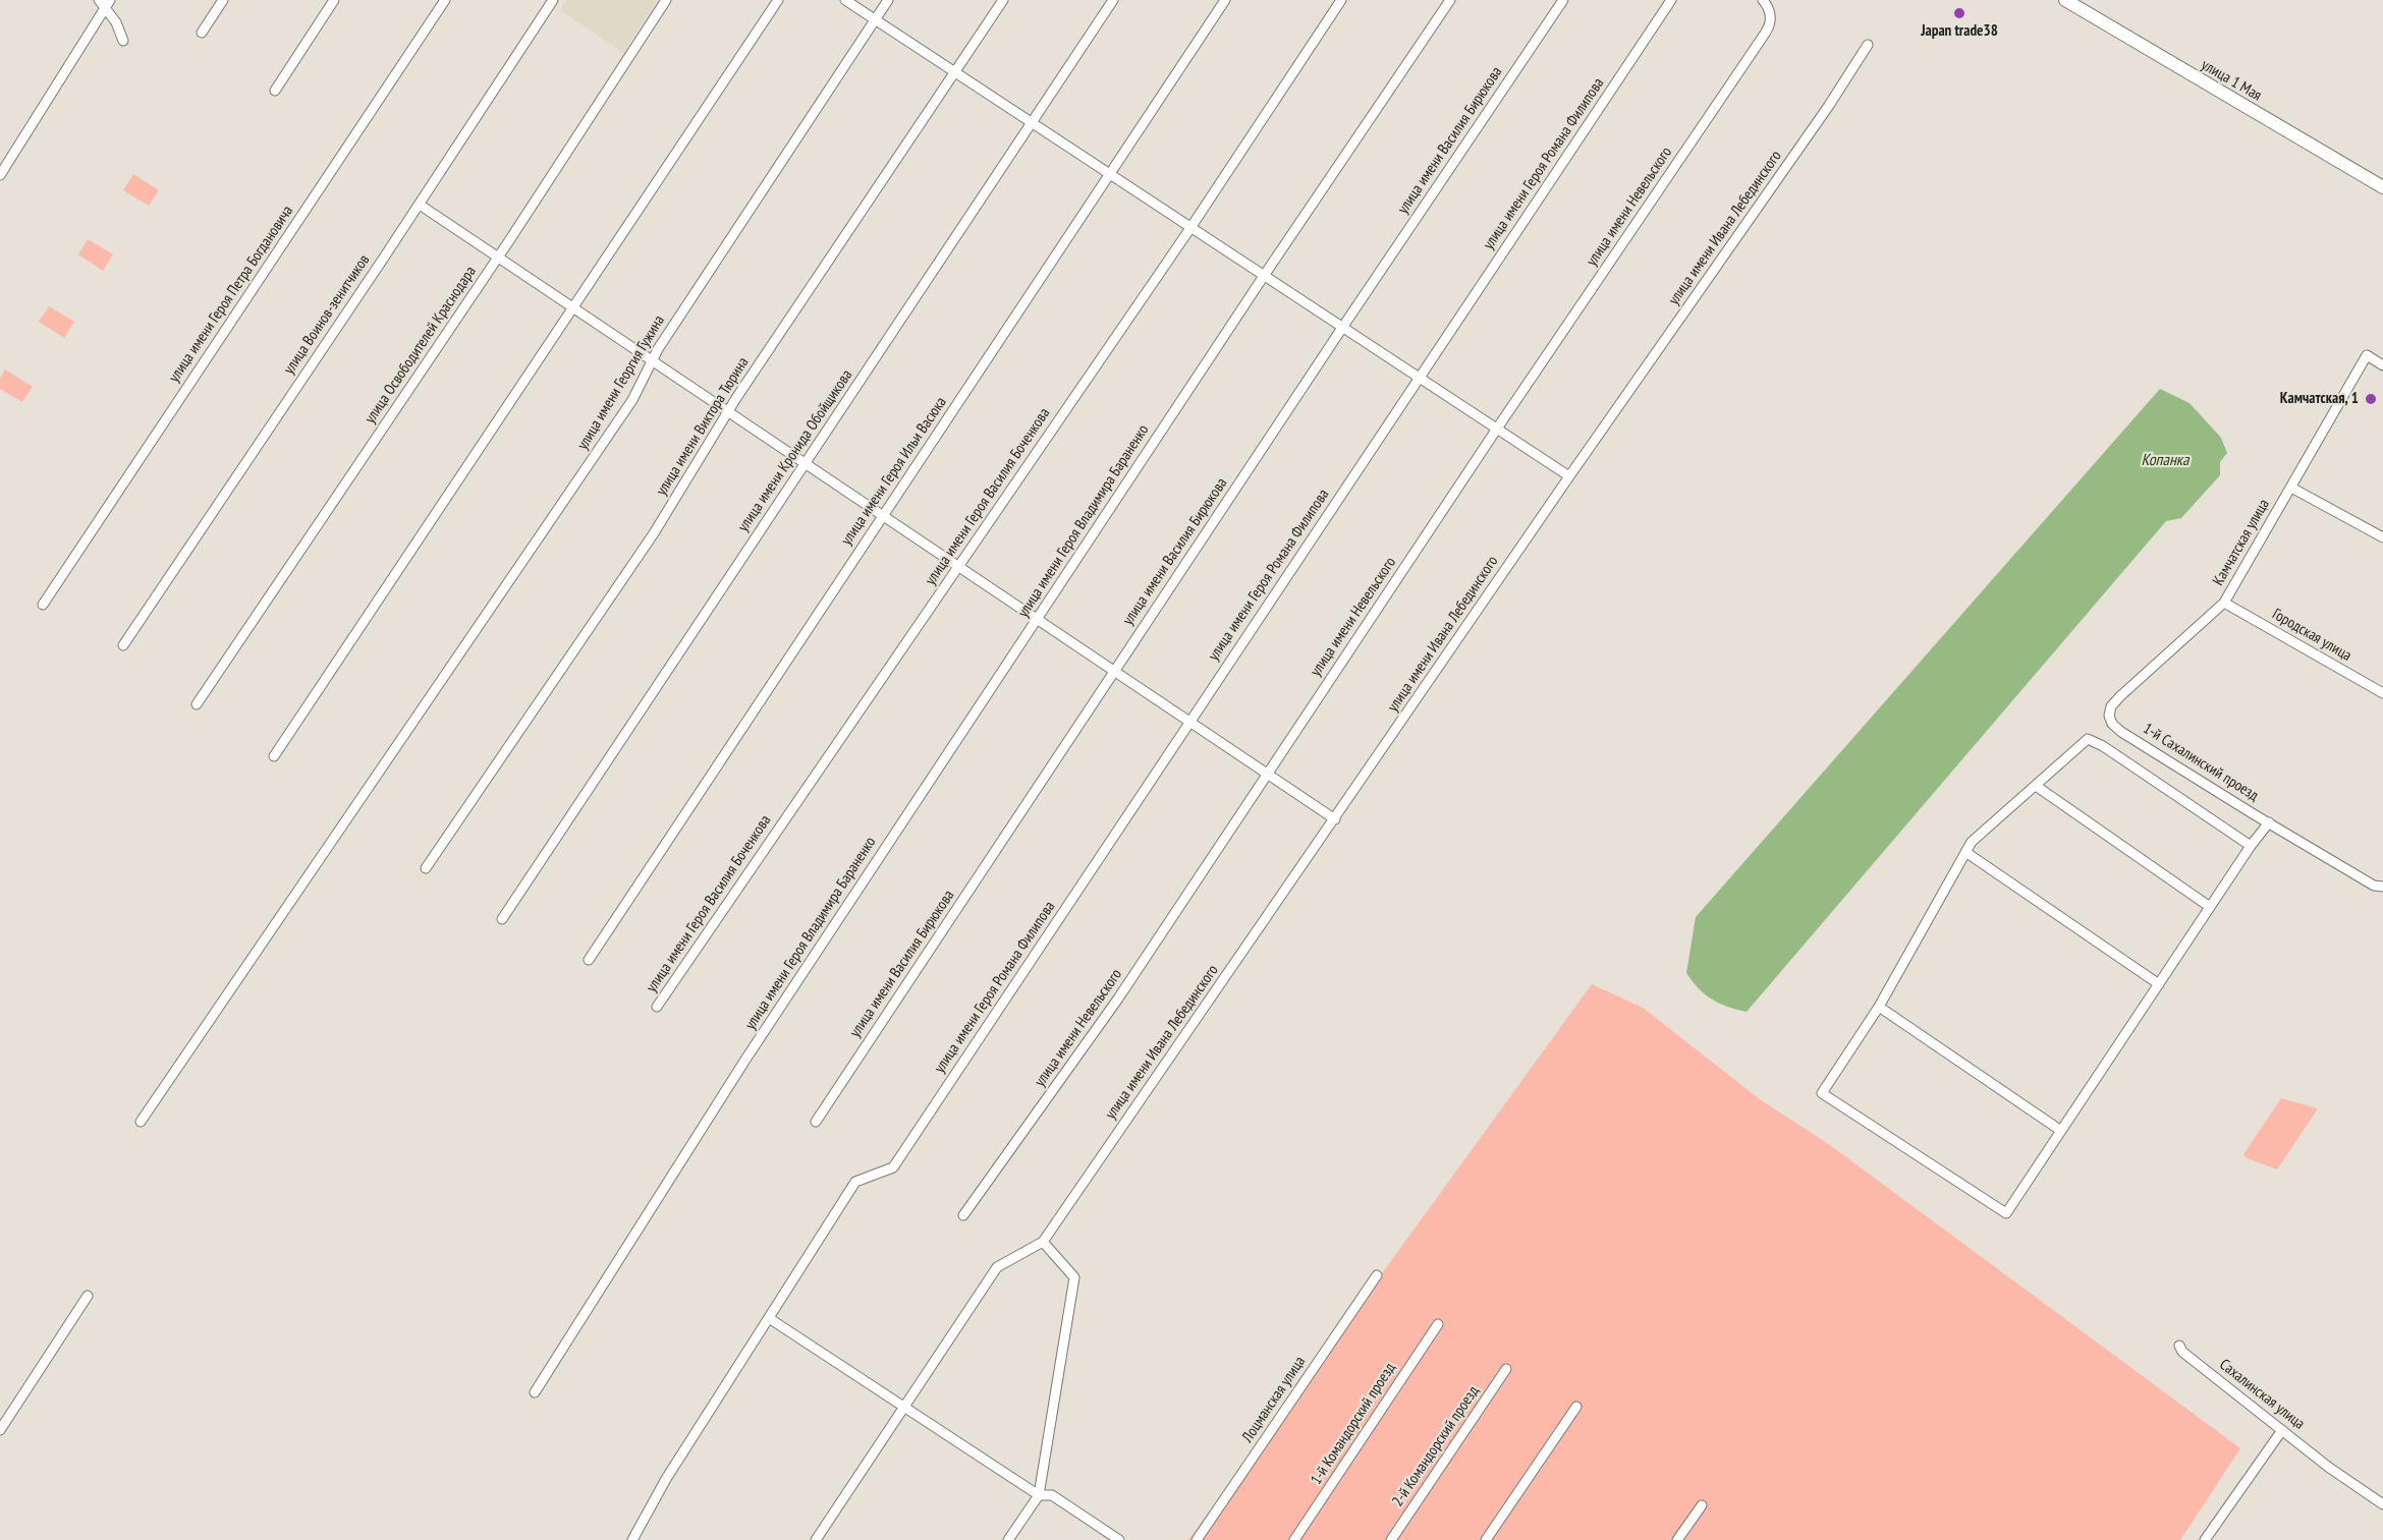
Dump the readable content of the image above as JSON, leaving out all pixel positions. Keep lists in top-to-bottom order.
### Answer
{
  "streets": {
    "street": [
      "улица 1 Мая",
      "улица имени Василия Бирюкова",
      "улица имени Героя Романа Филипова",
      "улица имени Невельского",
      "улица имени Ивана Лебединского",
      "улица имени Героя Петра Богдановича",
      "улица Воинов-зенитчиков",
      "улица Освободителей Краснодара",
      "улица имени Георгия Гужина",
      "улица имени Виктора Тюрина",
      "улица имени Кронида Обойщикова",
      "улица имени Героя Ильи Васюка",
      "улица имени Героя Василия Боченкова",
      "улица имени Героя Владимира Бараненко",
      "Камчатская улица",
      "Городская улица",
      "1-й Сахалинский проезд",
      "Сахалинская улица",
      "Лоцманская улица",
      "1-й Командорский проезд",
      "2-й Командорский проезд"
    ]
  },
  "crossings": [
    ["Камчатская улица", "Городская улица"],
    ["Камчатская улица", "1-й Сахалинский проезд"]
  ],
  "water": ["Копанка"],
  "places": ["Japan trade38", "Камчатская, 1"]
}
